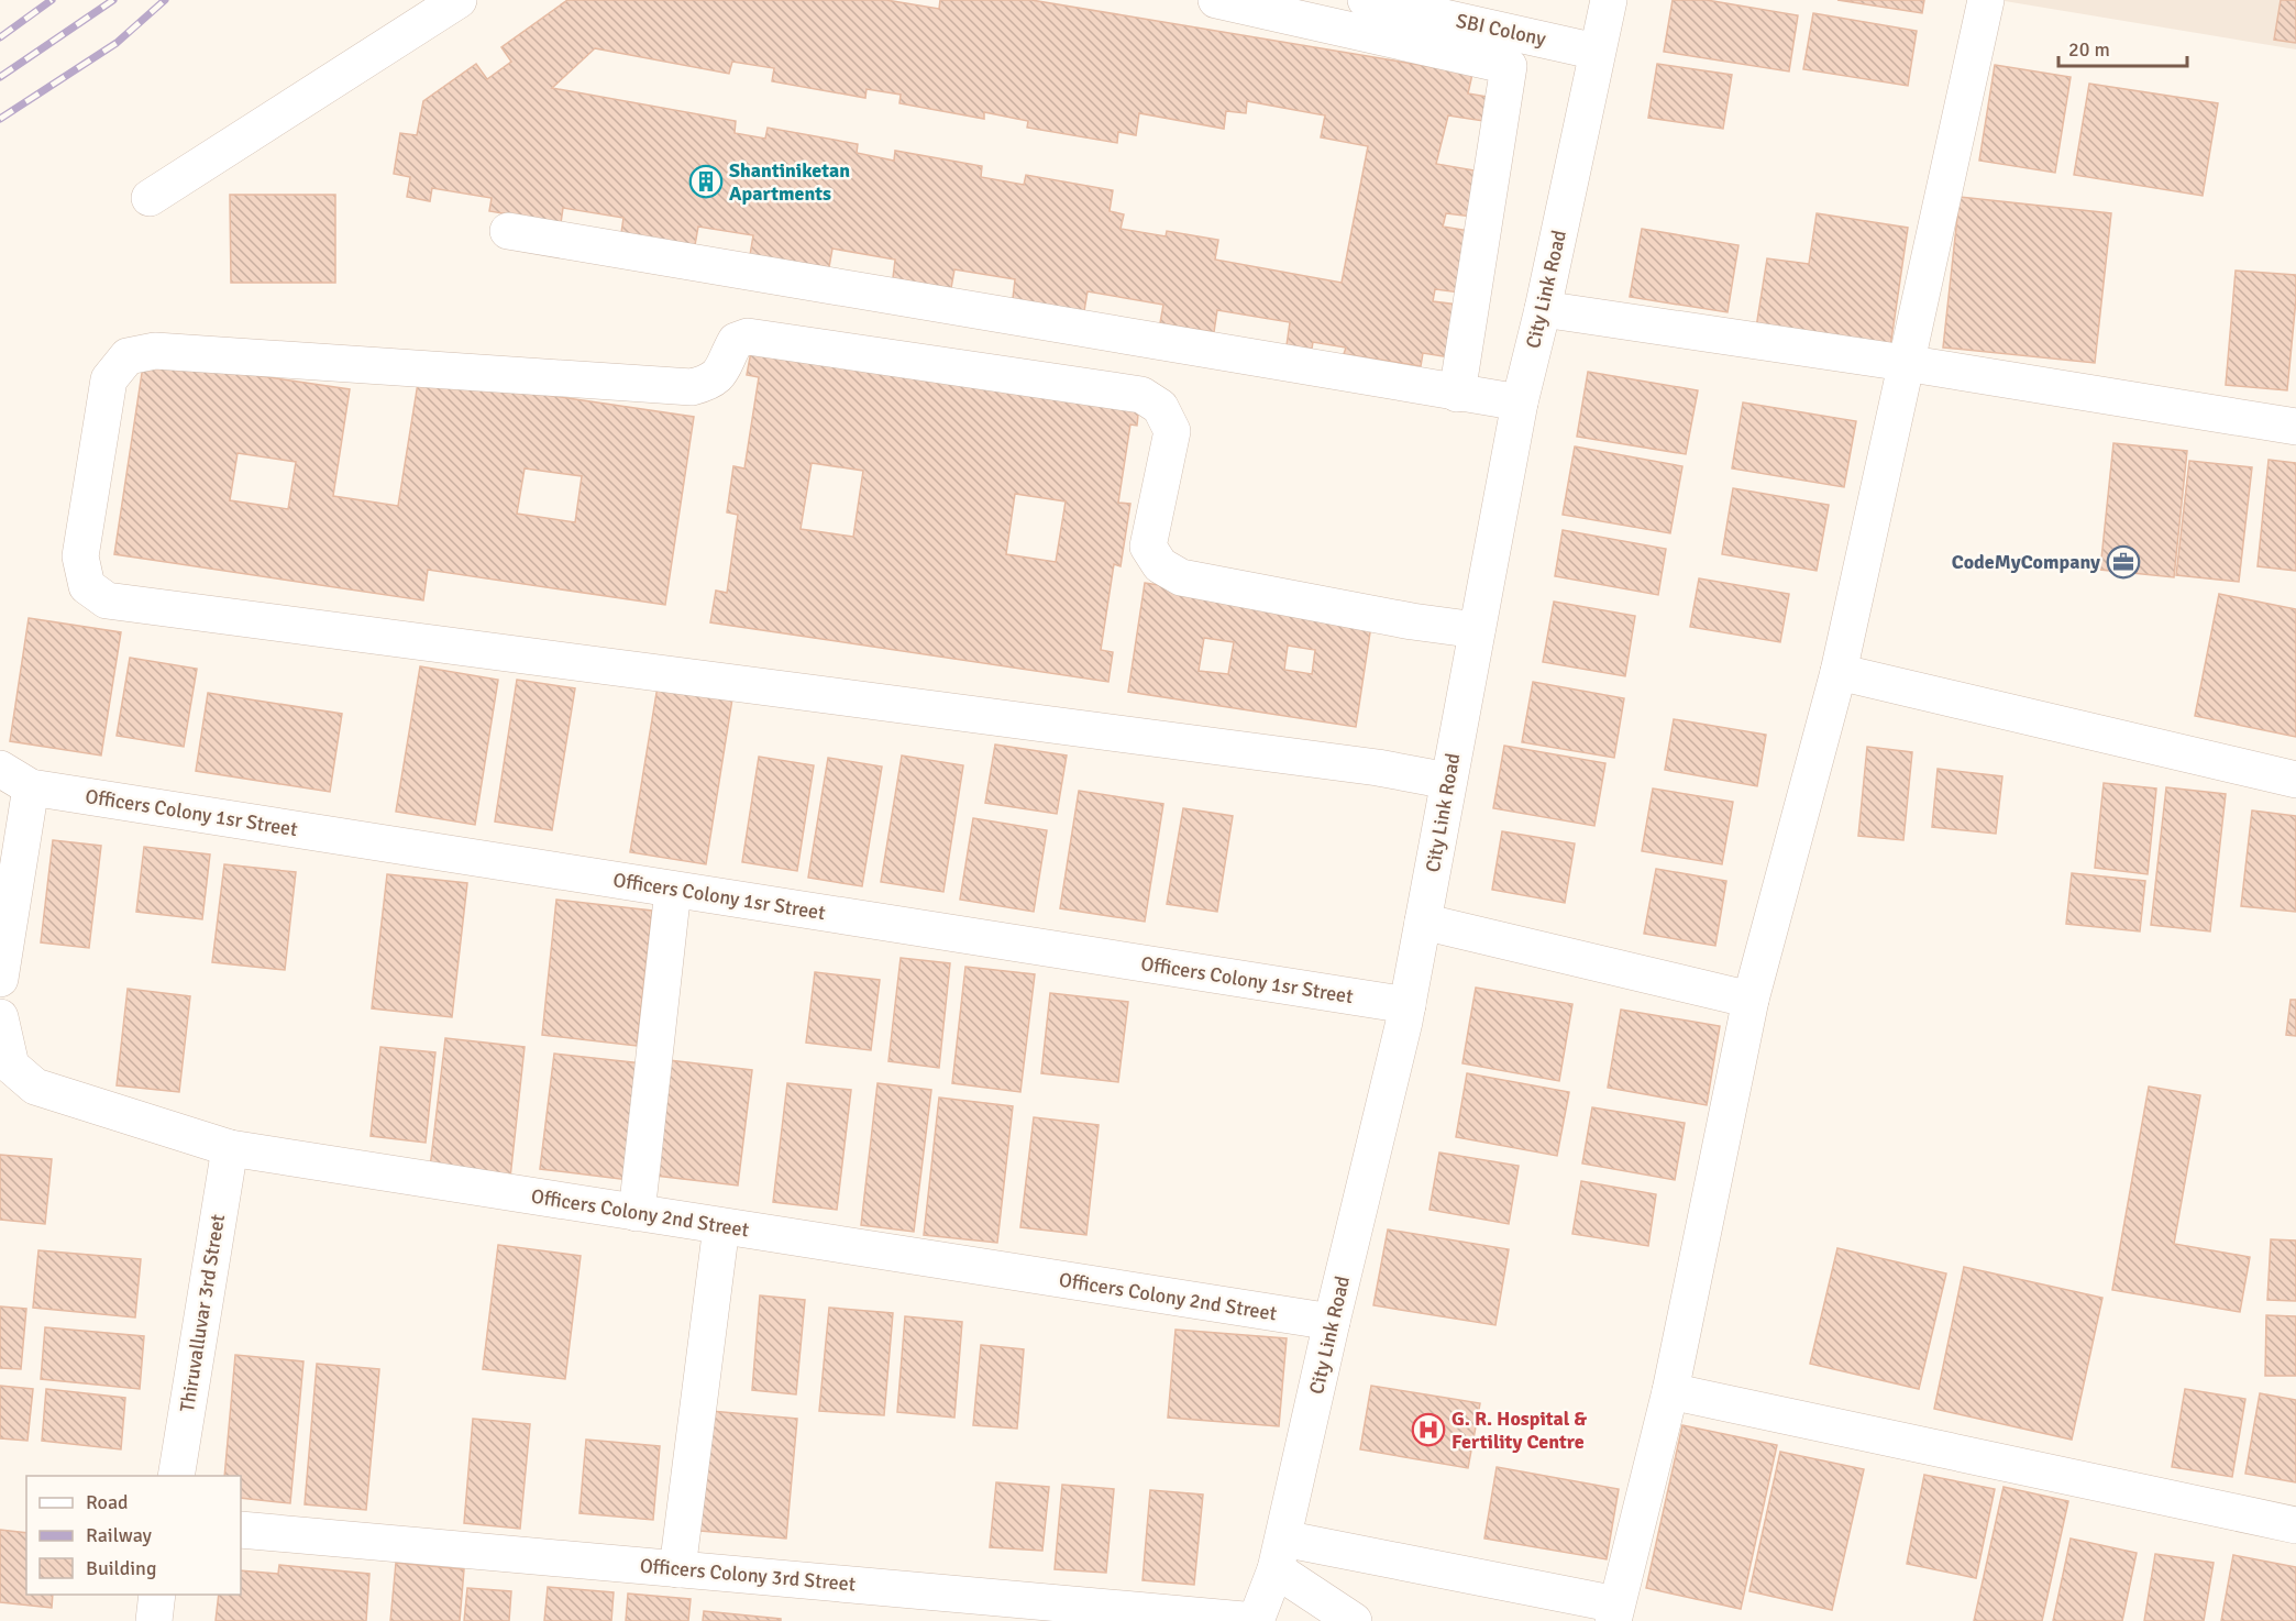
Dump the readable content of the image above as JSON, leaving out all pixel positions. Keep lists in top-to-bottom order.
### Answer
{
  "streets": {
    "street": [
      "SBI Colony",
      "City Link Road",
      "Officers Colony 1sr Street",
      "Officers Colony 2nd Street",
      "Thiruvalluvar 3rd Street",
      "Officers Colony 3rd Street"
    ]
  },
  "crossings": [
    ["SBI Colony", "City Link Road"],
    ["City Link Road", "Officers Colony 1sr Street"],
    ["City Link Road", "Officers Colony 2nd Street"],
    ["City Link Road", "Officers Colony 3rd Street"],
    ["Officers Colony 2nd Street", "Thiruvalluvar 3rd Street"]
  ],
  "places": {
    "building": ["Shantiniketan Apartments"],
    "office": ["CodeMyCompany"],
    "hospital": ["G. R. Hospital & Fertility Centre"]
  },
  "legend": ["Road", "Railway", "Building"],
  "scale_bar": "20 m"
}
